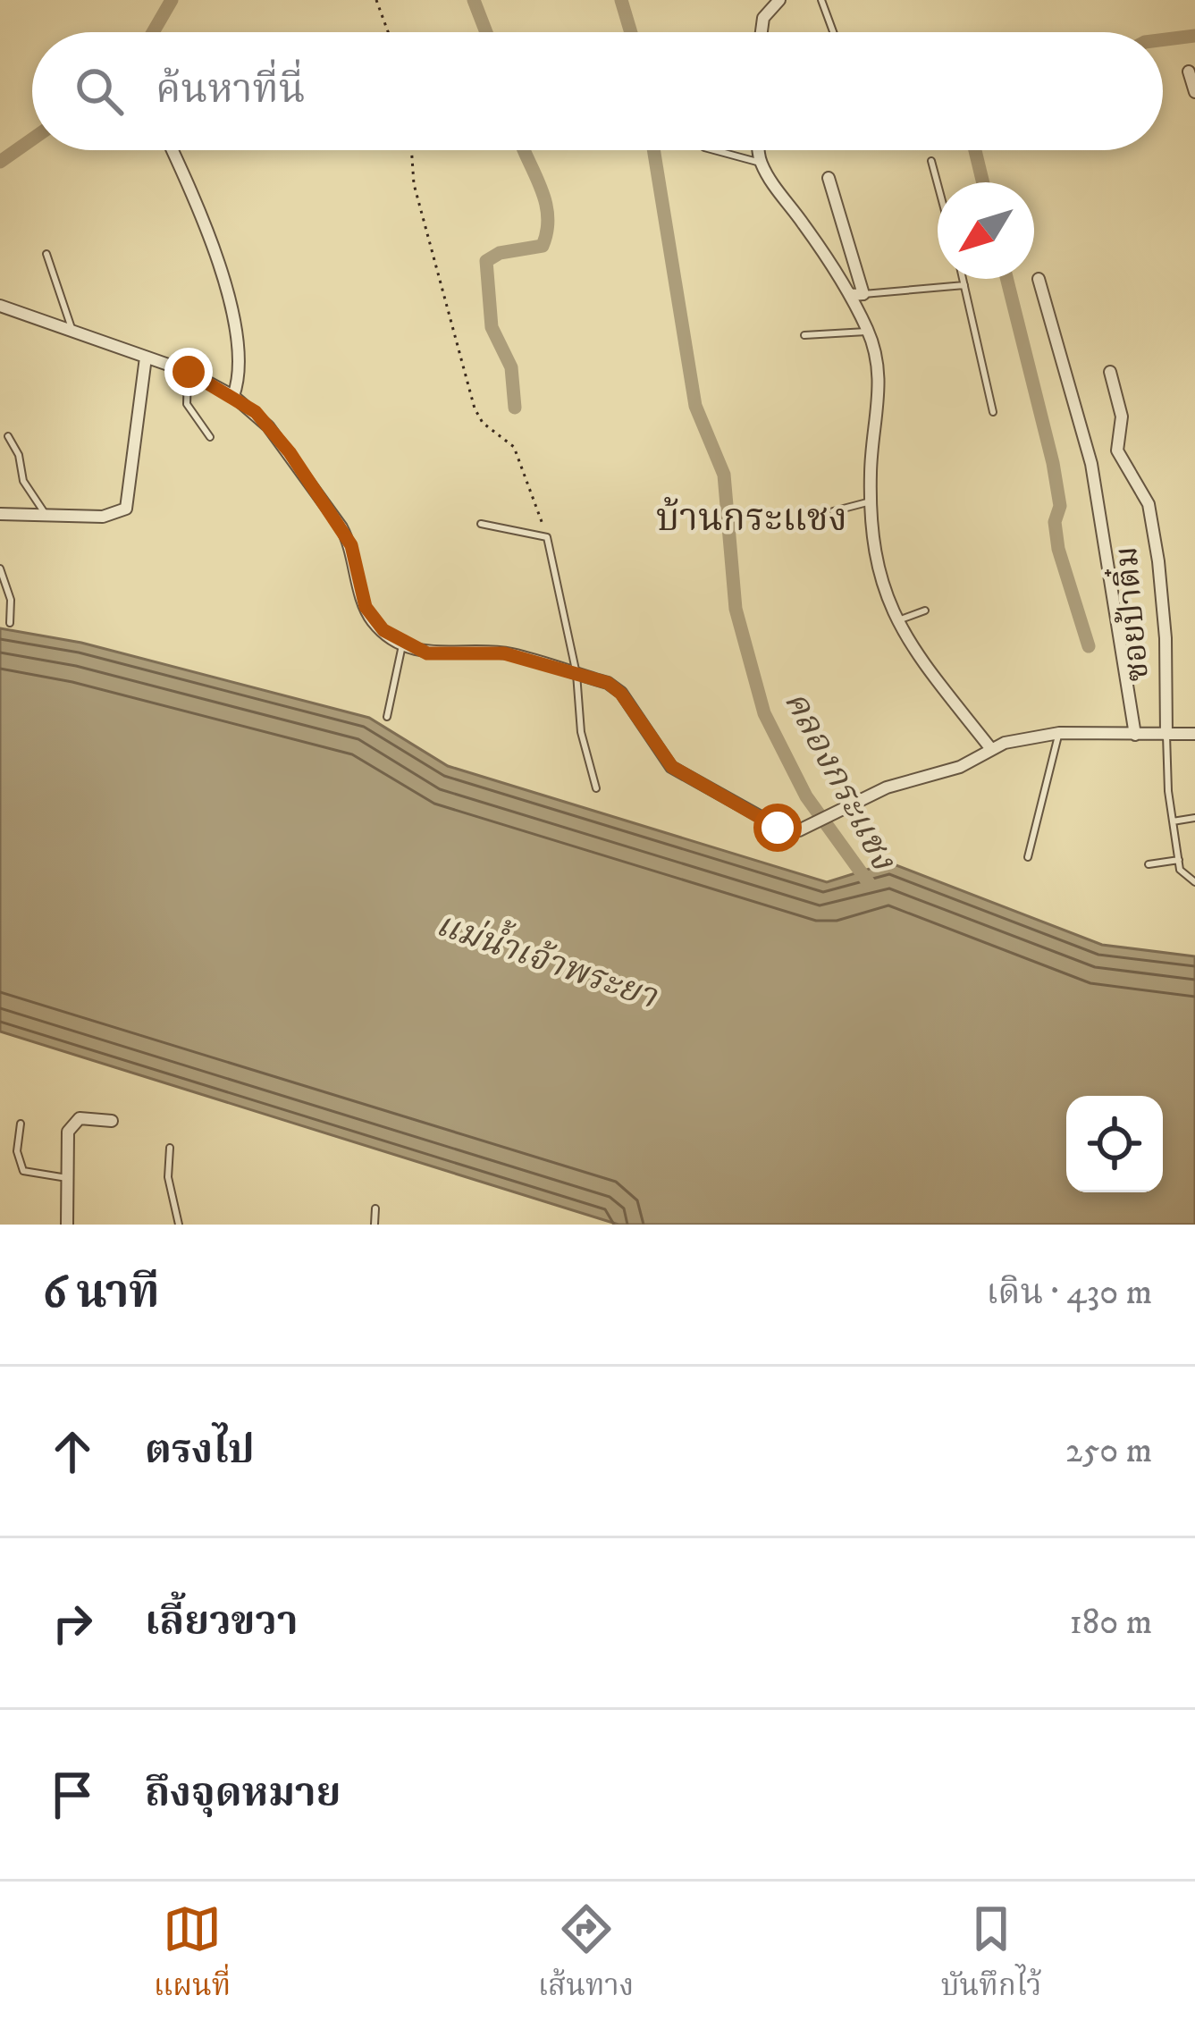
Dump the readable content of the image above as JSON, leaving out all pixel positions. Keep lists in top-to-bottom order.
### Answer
{
  "streets": {
    "street": ["ซอยป้าติ๋ม"]
  },
  "districts": ["บ้านกระแชง"],
  "water": ["คลองกระแชง", "แม่น้ำเจ้าพระยา"],
  "north": "bottom left",
  "page": {
    "search": "ค้นหาที่นี่",
    "heading": ["6 นาที", "เดิน · 430 m"],
    "list": [
      ["ตรงไป", "250 m"],
      ["เลี้ยวขวา", "180 m"],
      "ถึงจุดหมาย"
    ],
    "nav": ["แผนที่", "เส้นทาง", "บันทึกไว้"]
  }
}
